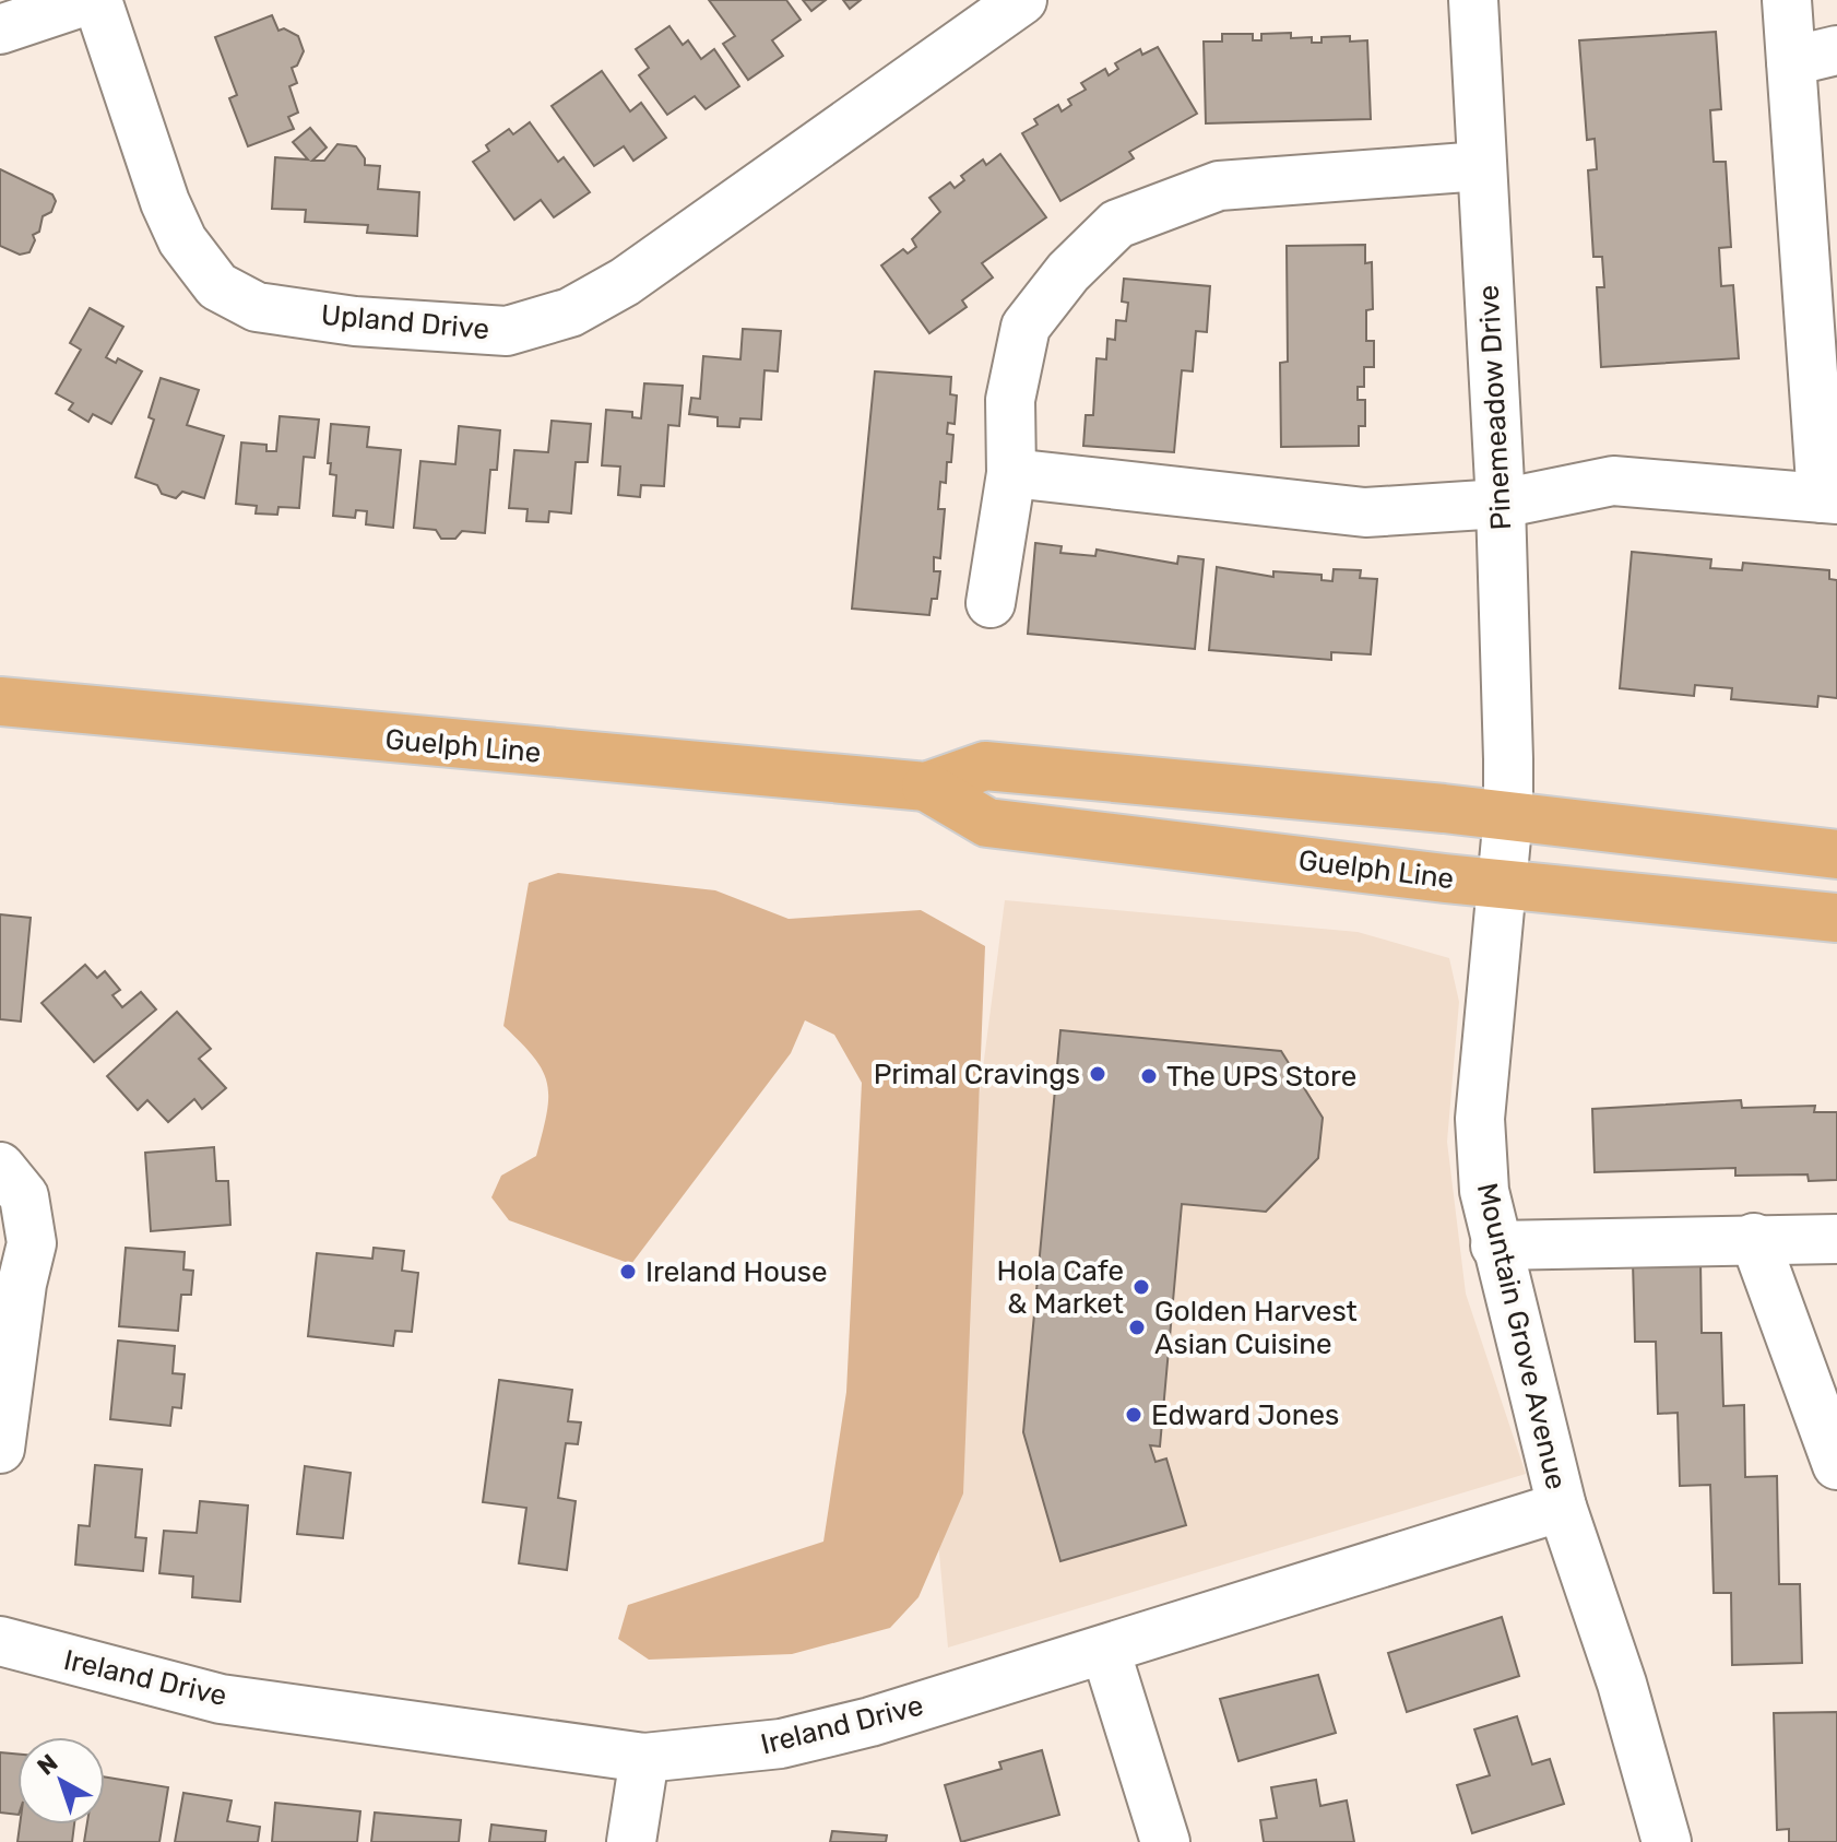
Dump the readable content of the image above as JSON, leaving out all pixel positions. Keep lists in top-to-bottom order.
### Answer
{
  "streets": {
    "main road": ["Guelph Line"],
    "street": [
      "Upland Drive",
      "Pinemeadow Drive",
      "Mountain Grove Avenue",
      "Ireland Drive"
    ]
  },
  "crossings": [
    ["Pinemeadow Drive", "Guelph Line"],
    ["Pinemeadow Drive", "Mountain Grove Avenue"],
    ["Guelph Line", "Mountain Grove Avenue"],
    ["Mountain Grove Avenue", "Ireland Drive"]
  ],
  "places": [
    "Primal Cravings",
    "The UPS Store",
    "Ireland House",
    "Hola Cafe & Market",
    "Golden Harvest Asian Cuisine",
    "Edward Jones"
  ],
  "north": "top left"
}
